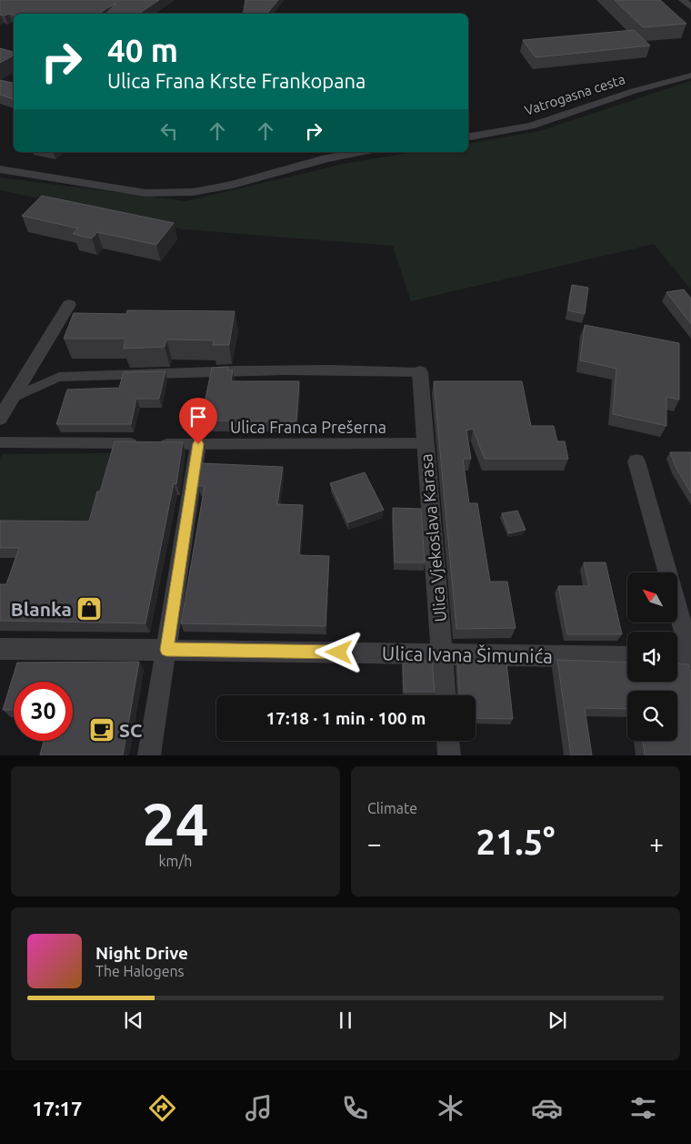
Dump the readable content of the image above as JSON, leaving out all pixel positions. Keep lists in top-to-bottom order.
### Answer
{
  "streets": {
    "street": [
      "Vatrogasna cesta",
      "Ulica Franca Prešerna",
      "Ulica Vjekoslava Karasa",
      "Ulica Ivana Šimunića"
    ]
  },
  "crossings": [
    ["Ulica Franca Prešerna", "Ulica Vjekoslava Karasa"],
    ["Ulica Vjekoslava Karasa", "Ulica Ivana Šimunića"]
  ],
  "places": {
    "shop": ["Blanka"],
    "cafe": ["SC"]
  },
  "north": "top left",
  "page": {
    "turn": ["40 m", "Ulica Frana Krste Frankopana"],
    "limit": "30",
    "trip": "17:18 · 1 min · 100 m",
    "tile": [
      ["24", "km/h"],
      "Climate"
    ],
    "heat": ["−", "21.5°", "+"],
    "song": ["Night Drive", "The Halogens"],
    "tabs": "17:17"
  }
}
